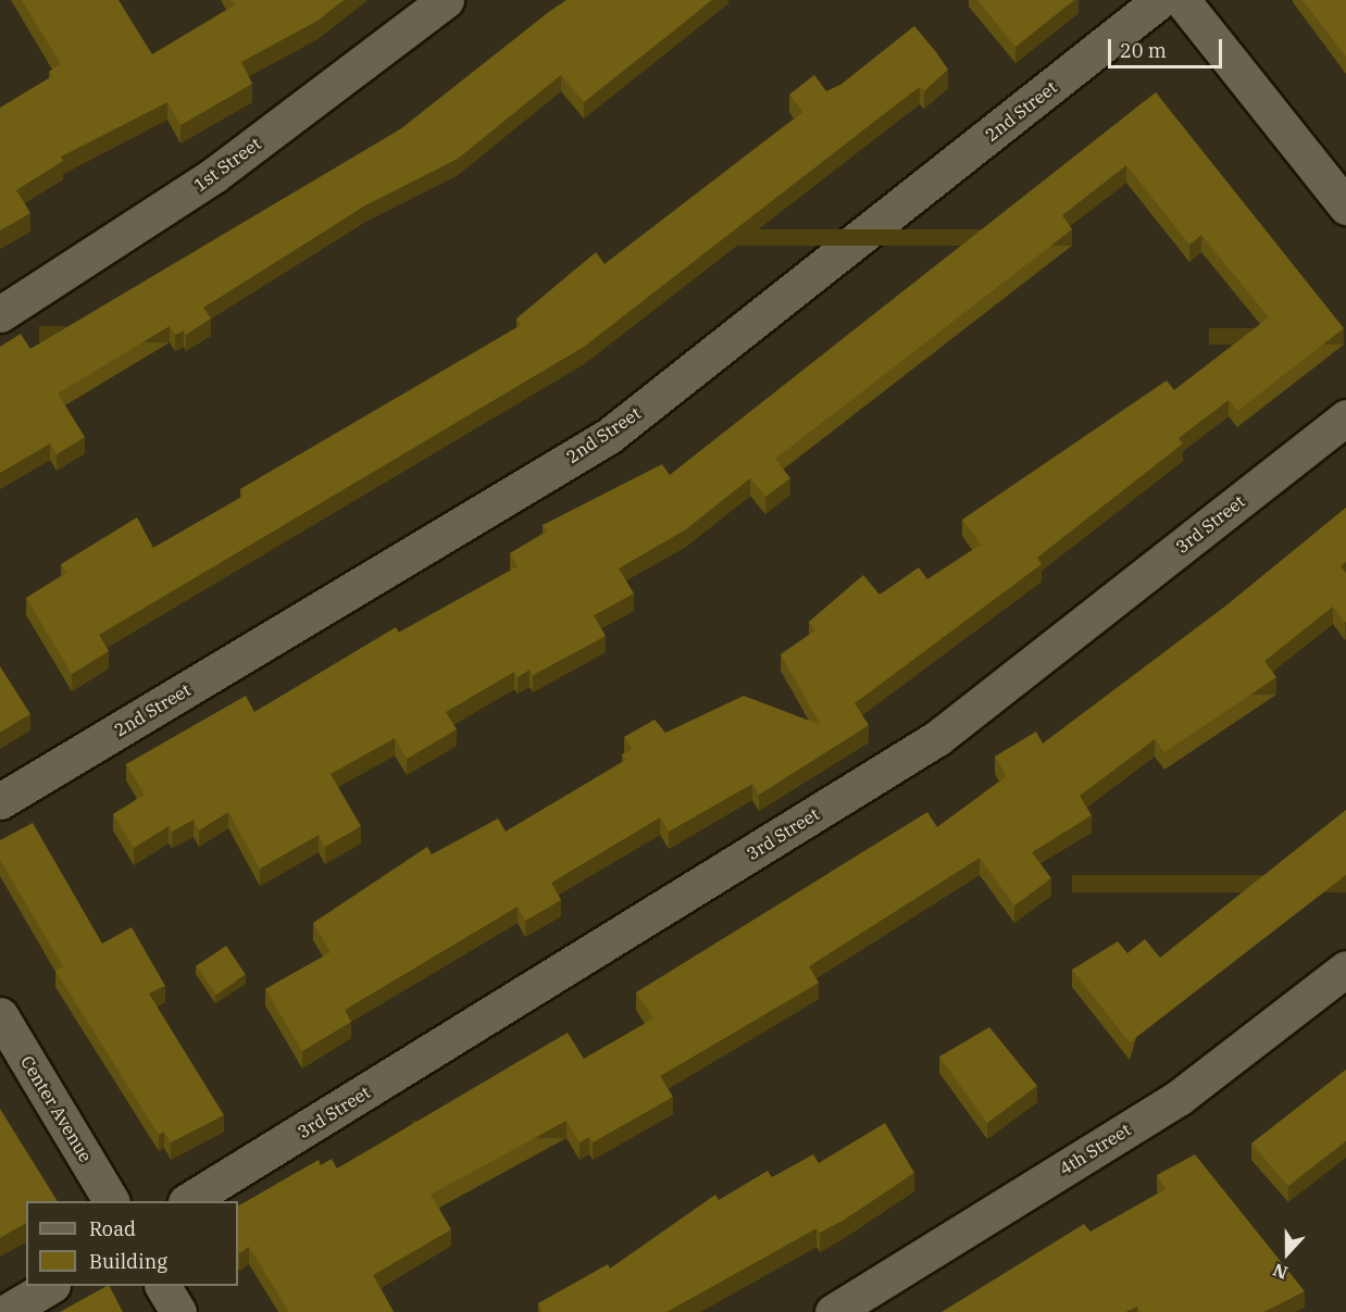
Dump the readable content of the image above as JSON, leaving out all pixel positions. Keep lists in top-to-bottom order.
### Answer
{
  "streets": {
    "street": [
      "2nd Street",
      "1st Street",
      "3rd Street",
      "Center Avenue",
      "4th Street"
    ]
  },
  "legend": ["Road", "Building"],
  "scale_bar": "20 m",
  "north": "bottom"
}
